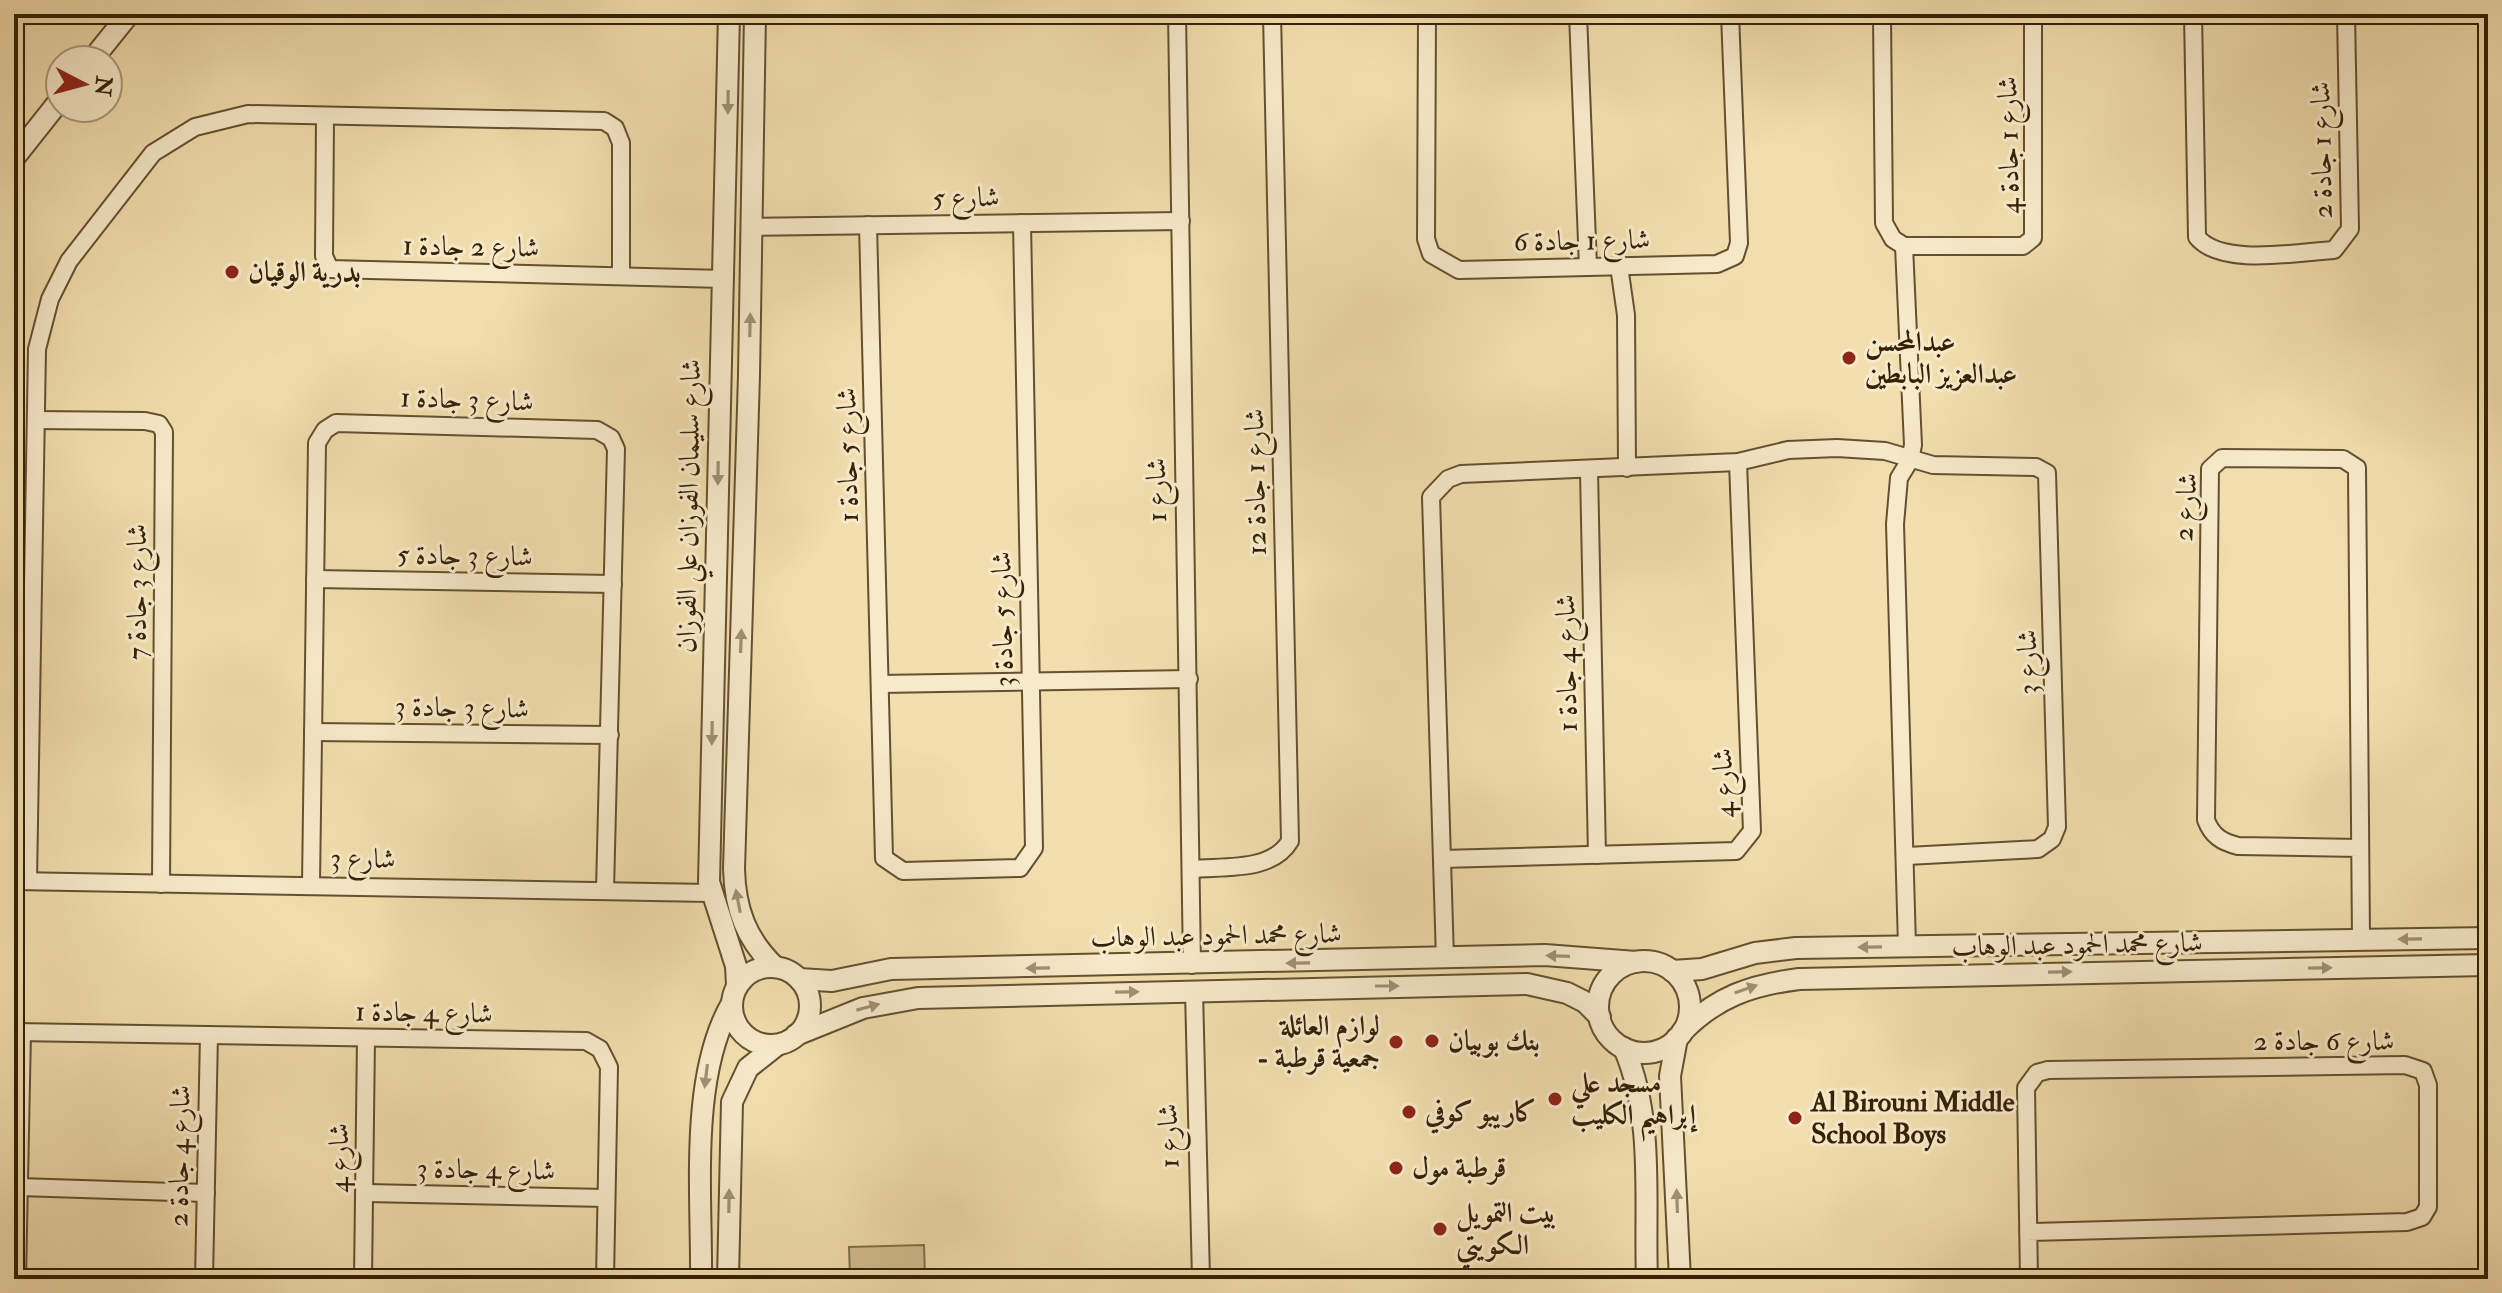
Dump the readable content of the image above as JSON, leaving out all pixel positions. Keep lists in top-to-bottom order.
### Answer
{
  "streets": {
    "street": [
      "شارع 1 جادة 4",
      "شارع 1 جادة 2",
      "شارع 5",
      "شارع 1 جادة 6",
      "شارع 2 جادة 1",
      "شارع 3 جادة 1",
      "شارع 5 جادة 1",
      "شارع 1 جادة 12",
      "شارع 1",
      "شارع سليمان الفوزان علي الفوزان",
      "شارع 2",
      "شارع 3 جادة 5",
      "شارع 3 جادة 7",
      "شارع 5 جادة 3",
      "شارع 3",
      "شارع 4 جادة 1",
      "شارع 3 جادة 3",
      "شارع 4",
      "شارع محمد الحمود عبد الوهاب",
      "شارع 6 جادة 2",
      "شارع 4 جادة 2",
      "شارع 4 جادة 3"
    ]
  },
  "crossings": [
    ["شارع 5", "شارع 5 جادة 1"],
    ["شارع 5", "شارع 1"],
    ["شارع 5", "شارع سليمان الفوزان علي الفوزان"],
    ["شارع 5", "شارع 5 جادة 3"],
    ["شارع 2 جادة 1", "شارع سليمان الفوزان علي الفوزان"],
    ["شارع 3 جادة 1", "شارع 3 جادة 5"],
    ["شارع 3 جادة 1", "شارع 3"],
    ["شارع 3 جادة 1", "شارع 3 جادة 3"],
    ["شارع 5 جادة 1", "شارع 5 جادة 3"],
    ["شارع 1 جادة 12", "شارع 1"],
    ["شارع 1", "شارع محمد الحمود عبد الوهاب"],
    ["شارع سليمان الفوزان علي الفوزان", "شارع 3"],
    ["شارع سليمان الفوزان علي الفوزان", "شارع محمد الحمود عبد الوهاب"],
    ["شارع 2", "شارع محمد الحمود عبد الوهاب"],
    ["شارع 3 جادة 7", "شارع 3"],
    ["شارع 4 جادة 1", "شارع 4"],
    ["شارع 4 جادة 1", "شارع 4 جادة 2"],
    ["شارع 4 جادة 1", "شارع 4 جادة 3"],
    ["شارع 4", "شارع 4 جادة 3"]
  ],
  "places": [
    "بدرية الوقيان",
    "عبدالمحسن عبدالعزيز البابطين",
    "بنك بوبيان",
    "لوازم العائلة - جمعية قرطبة",
    "مسجد علي إبراهيم الكليب",
    "كاريبو كوفي",
    "Al Birouni Middle School Boys",
    "قرطبة مول",
    "بيت التمويل الكويتي"
  ],
  "north": "right"
}
